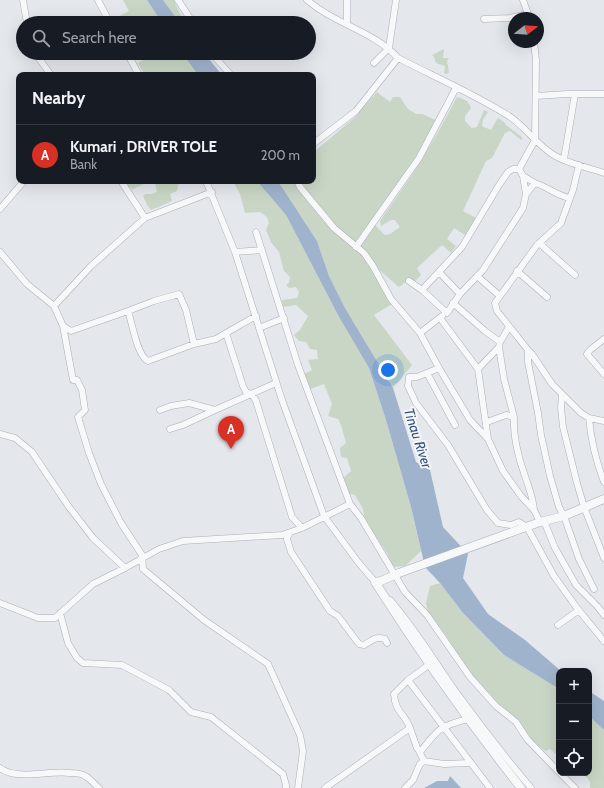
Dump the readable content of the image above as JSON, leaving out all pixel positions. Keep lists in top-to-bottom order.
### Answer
{
  "water": ["Tinau River"],
  "north": "right",
  "page": {
    "search": "Search here",
    "heading": "Nearby",
    "list": [
      {
        "mark": "A",
        "name": "Kumari , DRIVER TOLE",
        "note": "Bank",
        "value": "200 m"
      }
    ],
    "pins": "A",
    "map_buttons": ["+", "−"]
  }
}
